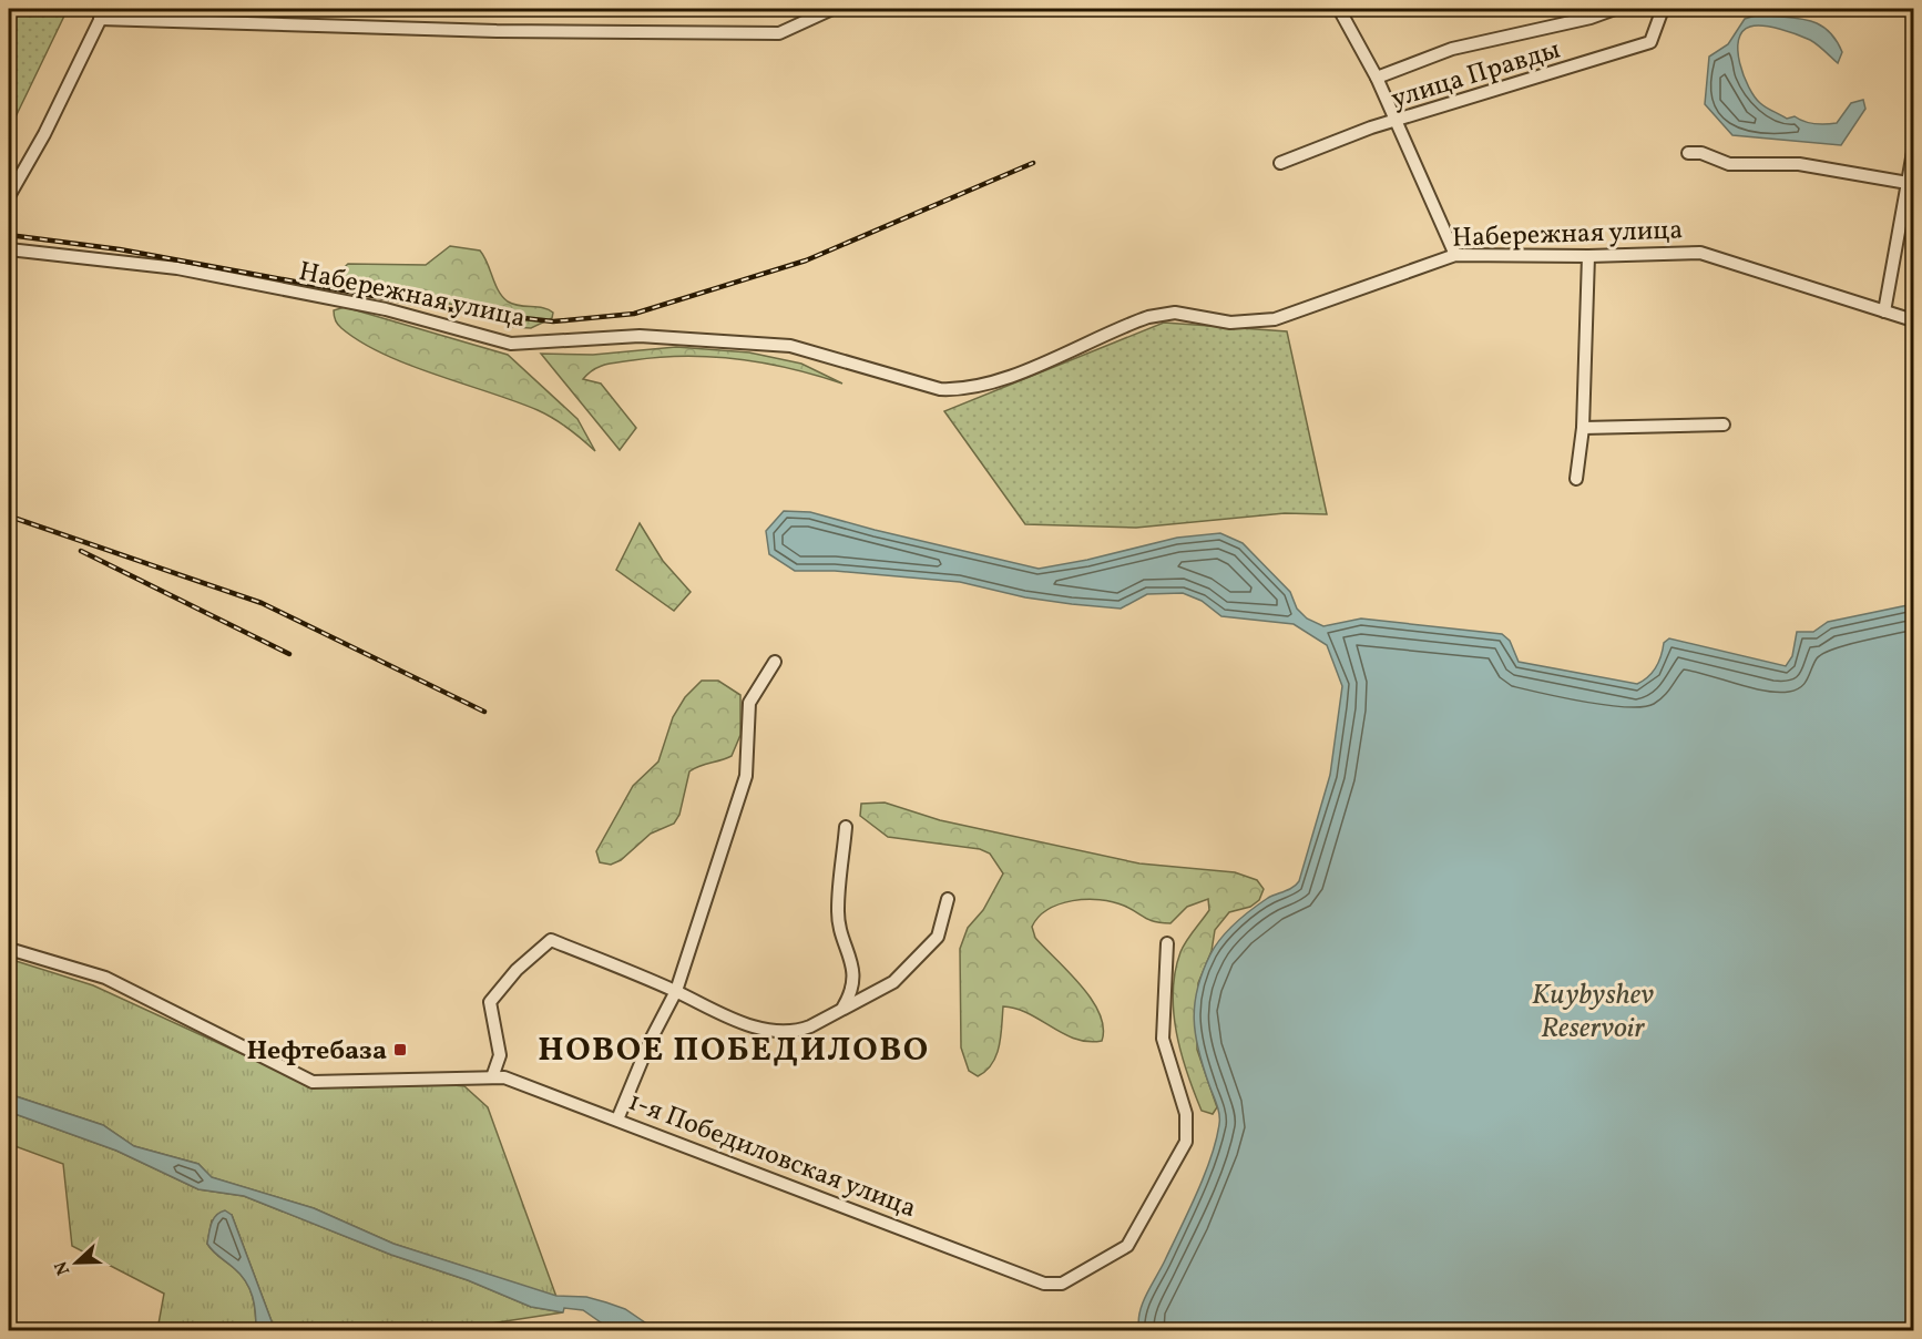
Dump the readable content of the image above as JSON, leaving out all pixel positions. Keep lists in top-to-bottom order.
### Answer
{
  "streets": {
    "street": ["улица Правды", "Набережная улица", "1-я Победиловская улица"]
  },
  "districts": ["НОВОЕ ПОБЕДИЛОВО"],
  "water": ["Kuybyshev Reservoir"],
  "places": {
    "transit": ["Нефтебаза"]
  },
  "north": "left"
}
